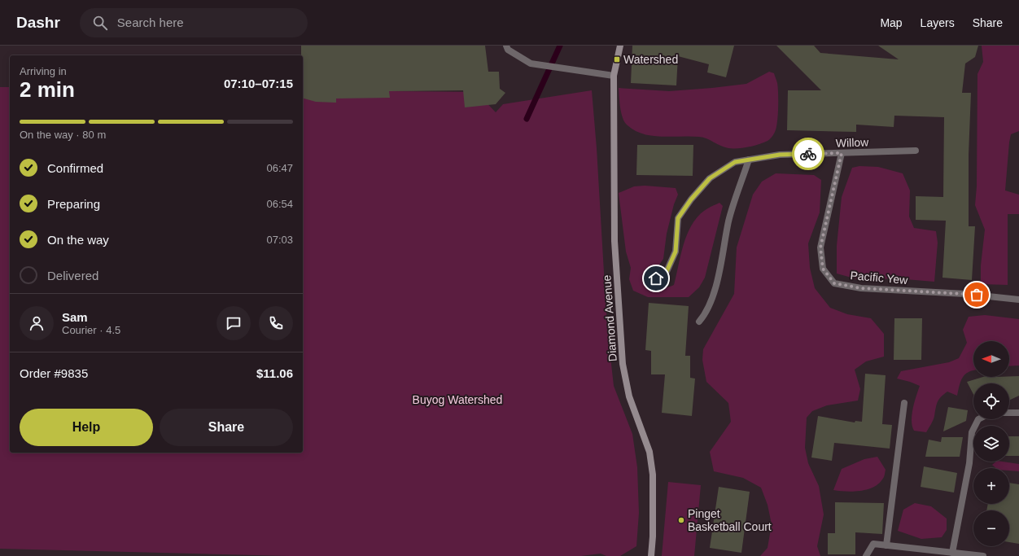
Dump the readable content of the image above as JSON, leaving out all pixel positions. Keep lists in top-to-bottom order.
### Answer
{
  "streets": {
    "street": ["Willow", "Pacific Yew", "Diamond Avenue"]
  },
  "crossings": [
    ["Willow", "Pacific Yew"]
  ],
  "parks": ["Buyog Watershed"],
  "places": {
    "transit": ["Watershed"],
    "other": ["Pinget Basketball Court"]
  },
  "north": "left",
  "page": {
    "header": "Dashr",
    "search": "Search here",
    "nav": ["Map", "Layers", "Share"],
    "heading": ["2 min", "Arriving in", "07:10–07:15"],
    "panel": [
      "Sam",
      "Courier · 4.5",
      "Order #9835",
      "$11.06"
    ],
    "bar": "On the way · 80 m",
    "list": [
      ["Confirmed", "06:47"],
      ["Preparing", "06:54"],
      ["On the way", "07:03"],
      "Delivered"
    ],
    "map_buttons": ["+", "−"],
    "buttons": ["Help", "Share"]
  }
}
